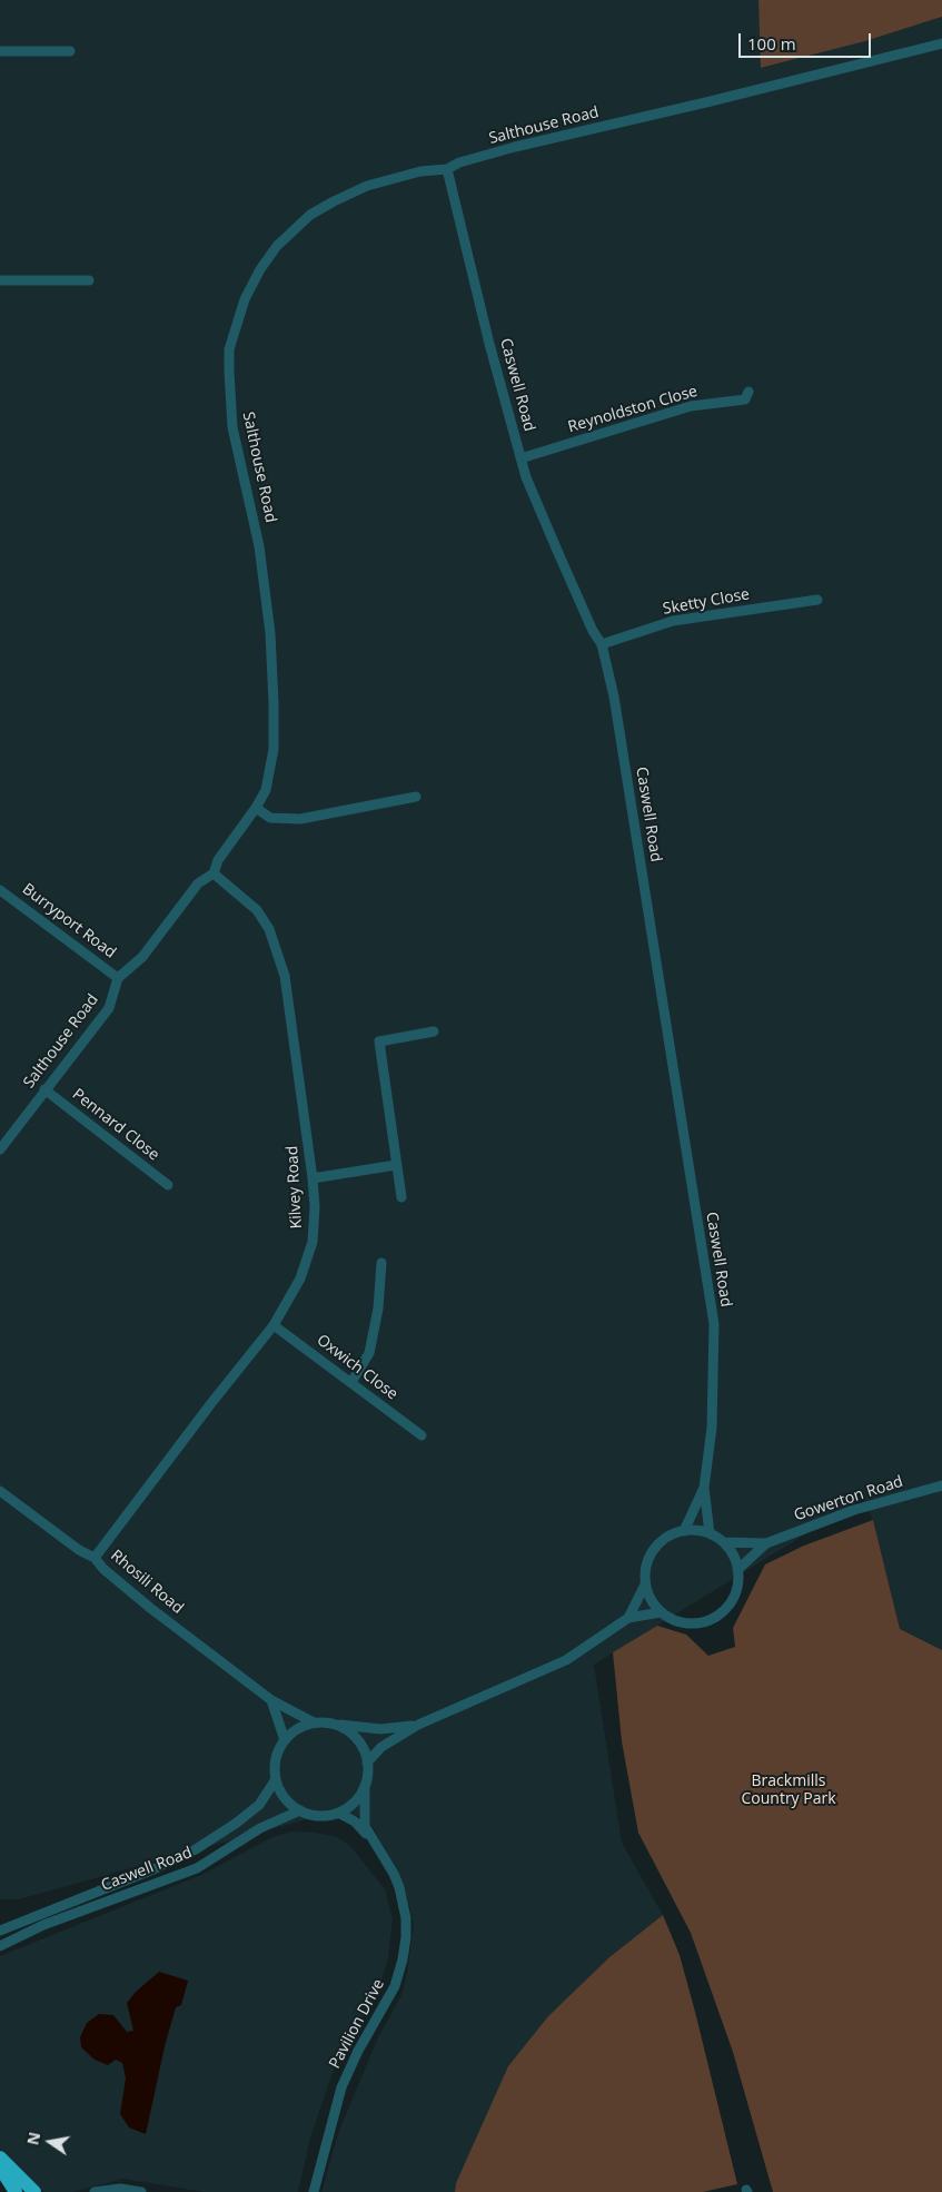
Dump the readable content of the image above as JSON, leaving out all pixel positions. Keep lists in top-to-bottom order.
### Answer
{
  "streets": {
    "street": [
      "Salthouse Road",
      "Caswell Road",
      "Reynoldston Close",
      "Sketty Close",
      "Burryport Road",
      "Pennard Close",
      "Kilvey Road",
      "Oxwich Close",
      "Gowerton Road",
      "Rhosili Road",
      "Pavilion Drive"
    ]
  },
  "crossings": [
    ["Salthouse Road", "Caswell Road"],
    ["Salthouse Road", "Burryport Road"],
    ["Salthouse Road", "Pennard Close"],
    ["Salthouse Road", "Kilvey Road"],
    ["Caswell Road", "Reynoldston Close"],
    ["Caswell Road", "Sketty Close"],
    ["Caswell Road", "Gowerton Road"],
    ["Caswell Road", "Rhosili Road"],
    ["Caswell Road", "Pavilion Drive"],
    ["Kilvey Road", "Oxwich Close"],
    ["Kilvey Road", "Rhosili Road"],
    ["Rhosili Road", "Pavilion Drive"]
  ],
  "parks": ["Brackmills Country Park"],
  "scale_bar": "100 m",
  "north": "left"
}
